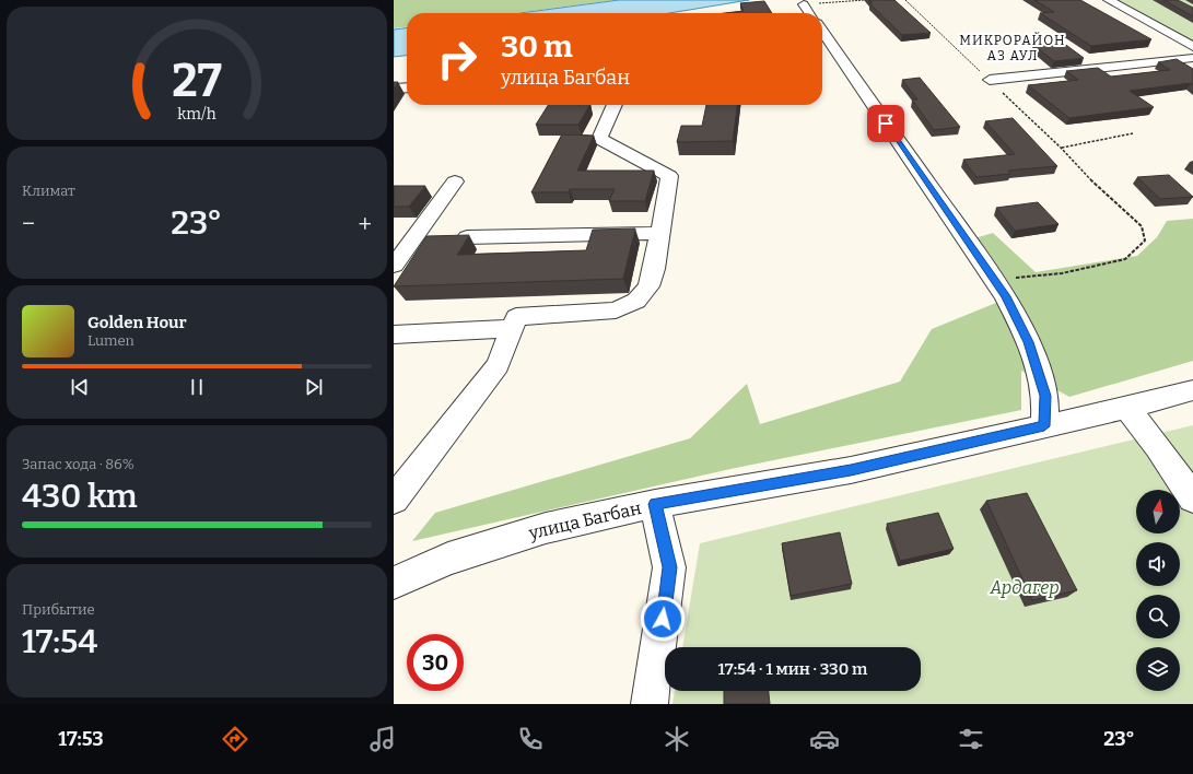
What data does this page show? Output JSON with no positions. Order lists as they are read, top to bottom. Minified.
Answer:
{"streets":{"street":["улица Багбан"]},"districts":["МИКРОРАЙОН АЗ АУЛ"],"parks":["Ардагер"],"north":"top","page":{"turn":["30 m","улица Багбан"],"tile":["Климат",["Запас хода · 86%","430 km"],["Прибытие","17:54"]],"heat":["−","23°","+"],"song":["Golden Hour","Lumen"],"limit":"30","trip":"17:54 · 1 мин · 330 m","tabs":["17:53","23°"],"gauge":["27","km/h"]}}
